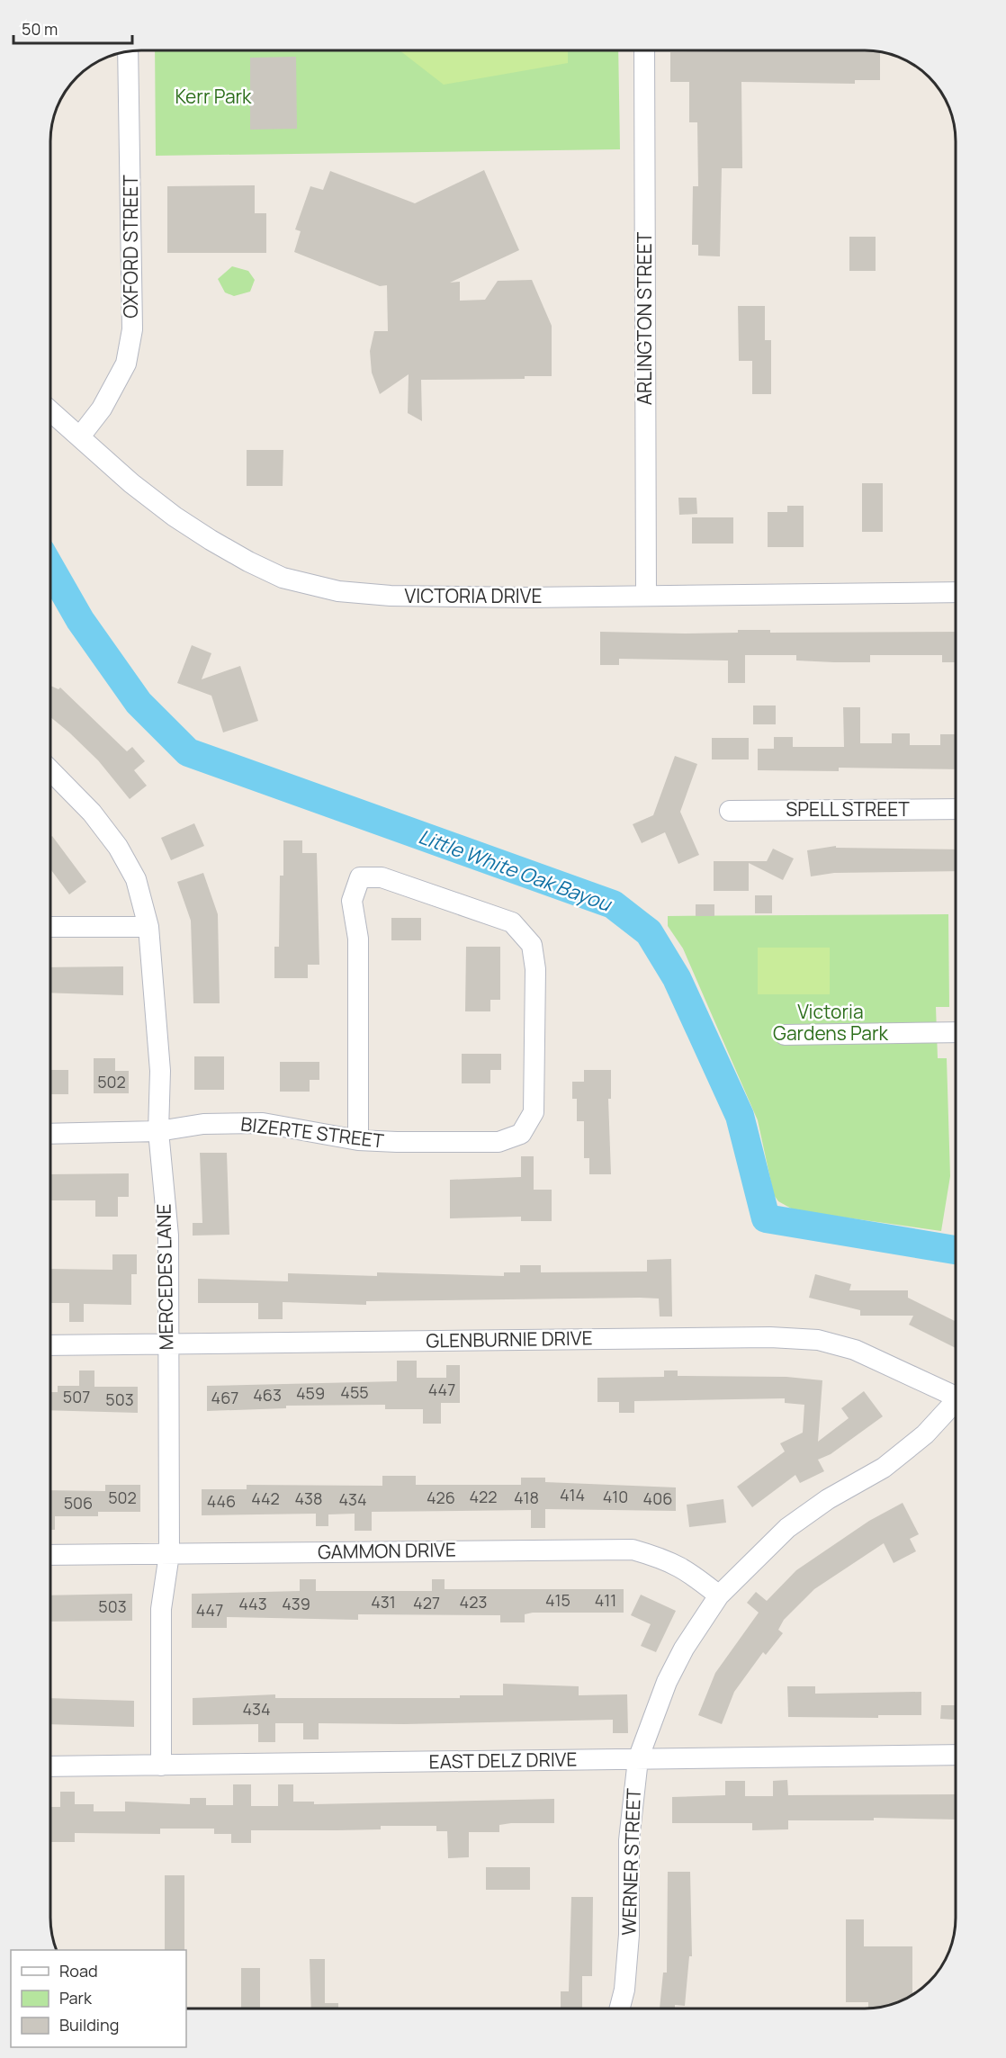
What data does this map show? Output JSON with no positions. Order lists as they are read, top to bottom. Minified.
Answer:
{"streets":{"street":["OXFORD STREET","ARLINGTON STREET","VICTORIA DRIVE","SPELL STREET","BIZERTE STREET","MERCEDES LANE","GLENBURNIE DRIVE","GAMMON DRIVE","EAST DELZ DRIVE","WERNER STREET"]},"crossings":[["OXFORD STREET","VICTORIA DRIVE"],["ARLINGTON STREET","VICTORIA DRIVE"],["BIZERTE STREET","MERCEDES LANE"],["MERCEDES LANE","GLENBURNIE DRIVE"],["MERCEDES LANE","GAMMON DRIVE"],["MERCEDES LANE","EAST DELZ DRIVE"],["GAMMON DRIVE","WERNER STREET"],["EAST DELZ DRIVE","WERNER STREET"]],"water":["Little White Oak Bayou"],"parks":["Kerr Park","Victoria Gardens Park"],"house_numbers":["502","447","455","459","463","507","467","503","414","422","410","502","426","418","442","438","406","434","446","506","415","411","431","423","427","443","439","503","447","434"],"legend":["Road","Park","Building"],"scale_bar":"50 m"}
